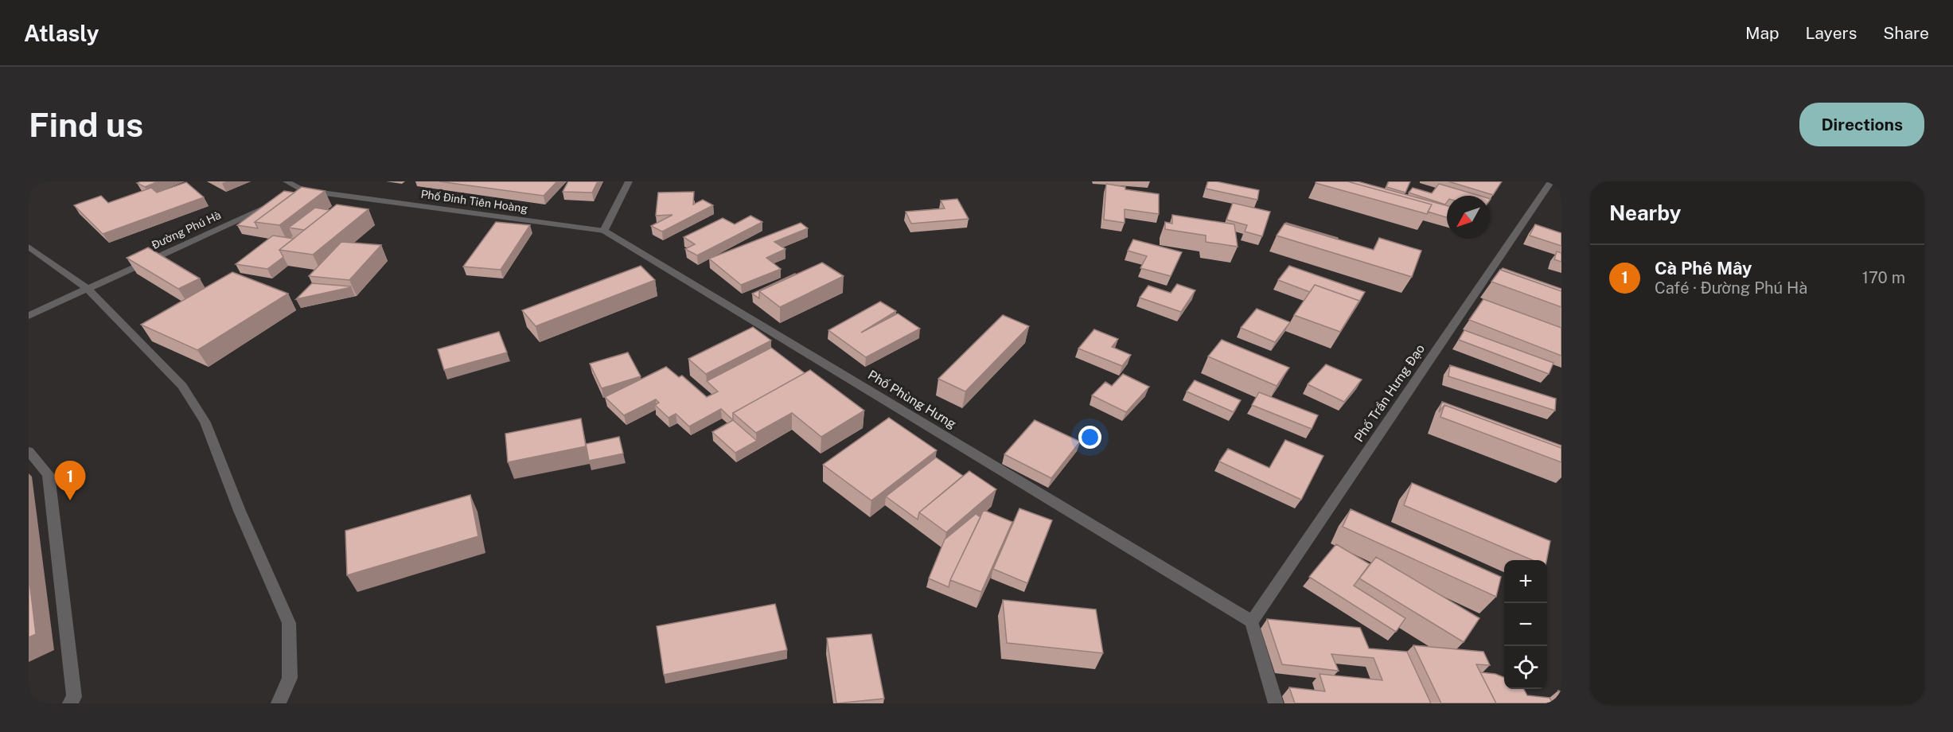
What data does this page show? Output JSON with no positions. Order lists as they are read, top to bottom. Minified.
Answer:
{"streets":{"street":["Phố Đinh Tiên Hoàng","Đường Phú Hà","Phố Trần Hưng Đạo","Phố Phùng Hưng"]},"crossings":[["Phố Đinh Tiên Hoàng","Phố Phùng Hưng"],["Phố Trần Hưng Đạo","Phố Phùng Hưng"]],"north":"bottom left","page":{"header":"Atlasly","nav":["Map","Layers","Share"],"buttons":"Directions","title":"Find us","heading":"Nearby","list":[{"mark":"1","name":"Cà Phê Mây","note":"Café · Đường Phú Hà","value":"170 m"}],"pins":"1","map_buttons":["+","−"]}}
